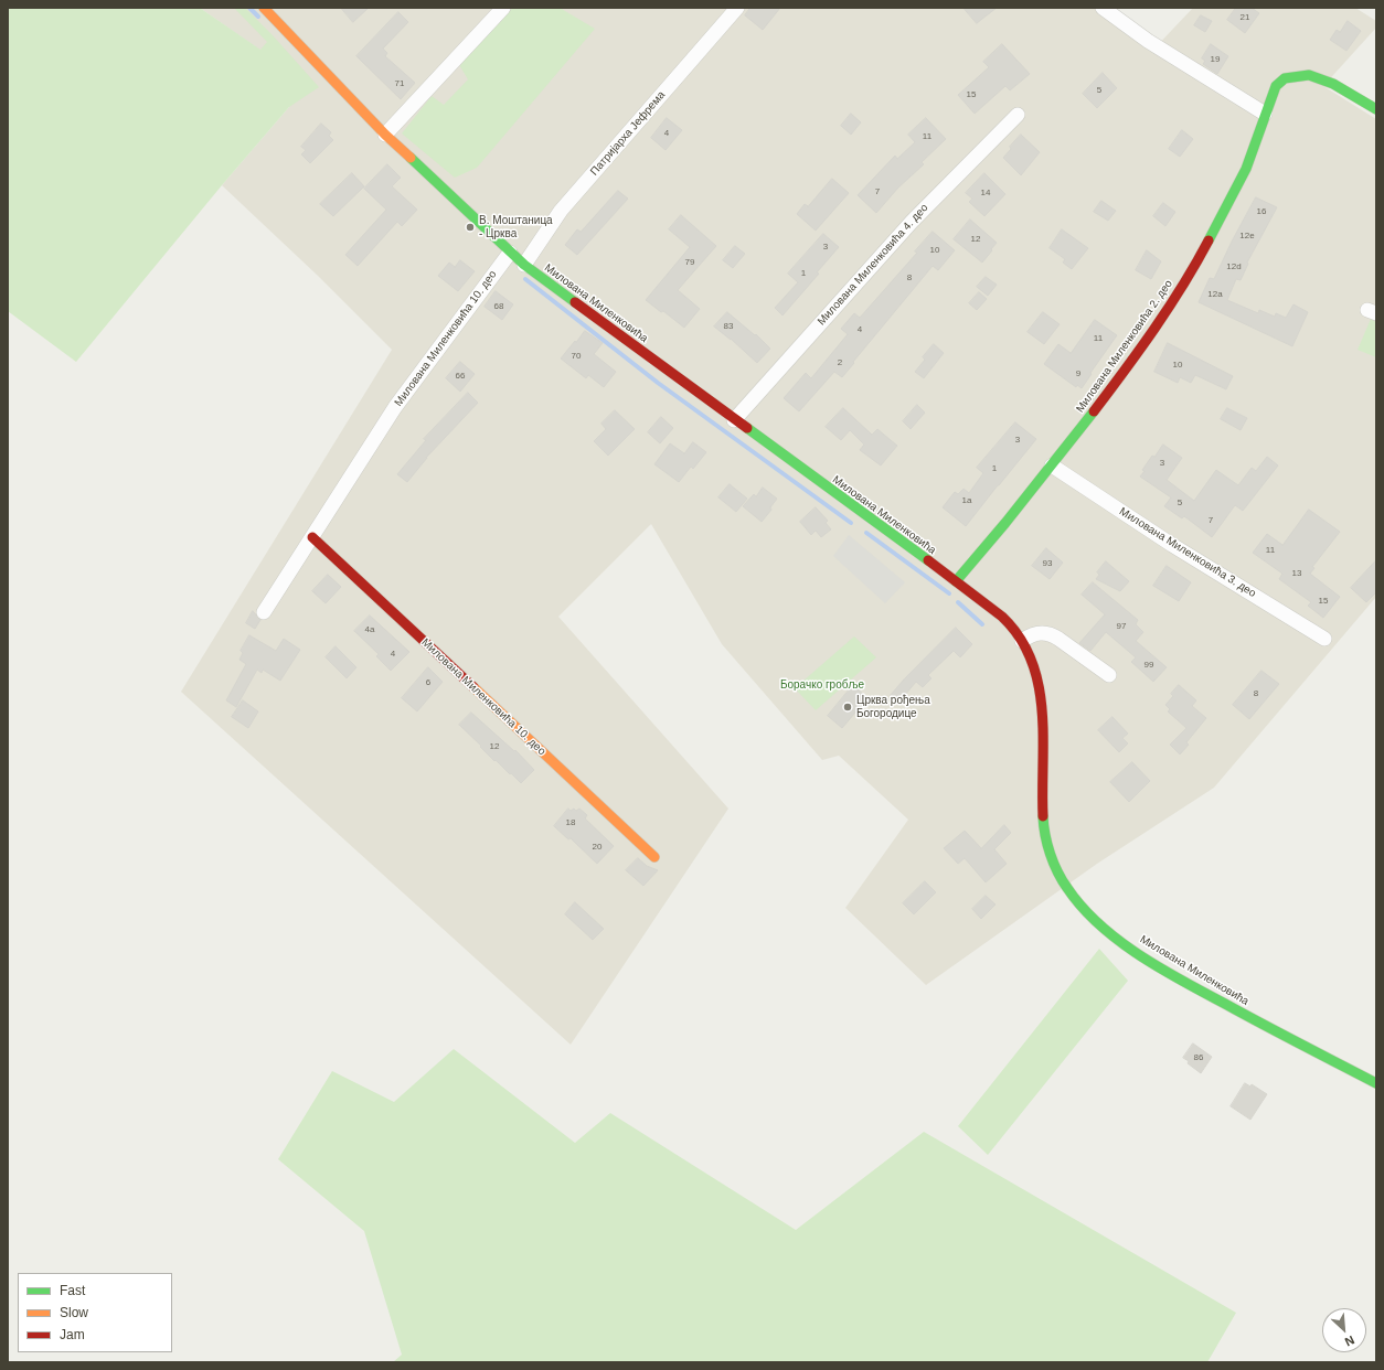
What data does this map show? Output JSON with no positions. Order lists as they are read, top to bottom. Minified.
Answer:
{"streets":{"street":["Патријарха Јефрема","Милована Миленковића 4. део","Милована Миленковића","Милована Миленковића 10. део","Милована Миленковића 2. део","Милована Миленковића 3. део"]},"crossings":[["Патријарха Јефрема","Милована Миленковића"],["Милована Миленковића 4. део","Милована Миленковића"],["Милована Миленковића","Милована Миленковића 10. део"],["Милована Миленковића","Милована Миленковића 2. део"],["Милована Миленковића 2. део","Милована Миленковића 3. део"]],"parks":["Борачко гробље"],"places":["В. Моштаница - Црква","Црква рођења Богородице"],"house_numbers":["21","19","71","5","15","4","11","7","14","16","12e","12","3","10","79","12d","1","8","12a","68","83","4","11","70","2","10","9","66","3","3","1","1a","5","7","11","93","13","15","97","4a","4","99","6","8","12","18","20","86"],"legend":["Fast","Slow","Jam"],"north":"bottom right"}
